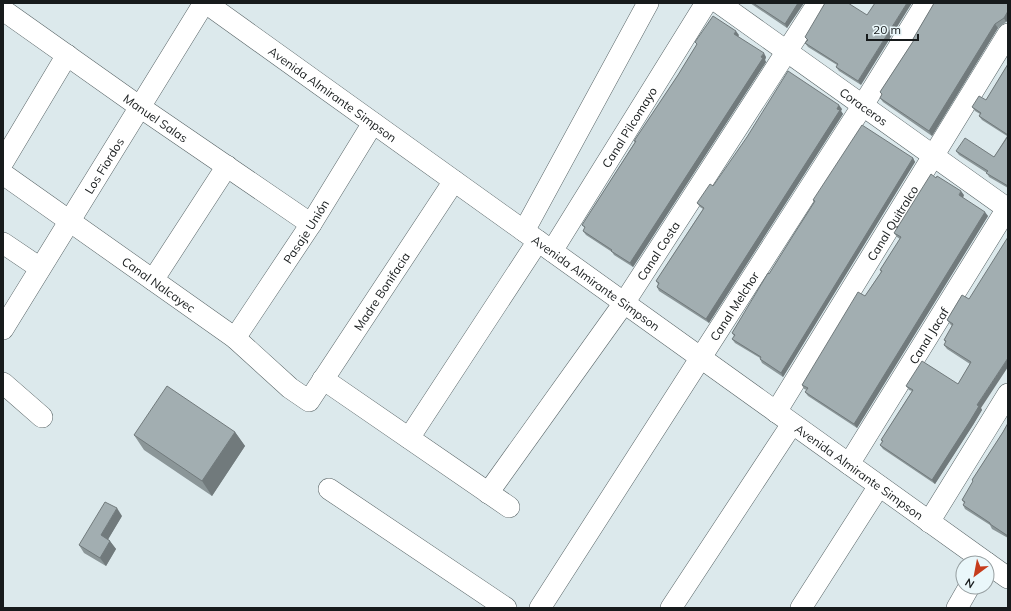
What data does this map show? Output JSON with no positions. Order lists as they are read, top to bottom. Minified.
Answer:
{"streets":{"street":["Avenida Almirante Simpson","Coraceros","Manuel Salas","Canal Pilcomayo","Los Fiordos","Canal Quitralco","Pasaje Unión","Canal Costa","Canal Nalcayec","Madre Bonifacia","Canal Melchor","Canal Jacaf"]},"crossings":[["Avenida Almirante Simpson","Canal Pilcomayo"],["Avenida Almirante Simpson","Los Fiordos"],["Avenida Almirante Simpson","Canal Quitralco"],["Avenida Almirante Simpson","Pasaje Unión"],["Avenida Almirante Simpson","Canal Costa"],["Avenida Almirante Simpson","Madre Bonifacia"],["Avenida Almirante Simpson","Canal Melchor"],["Avenida Almirante Simpson","Canal Jacaf"],["Coraceros","Canal Quitralco"],["Coraceros","Canal Costa"],["Coraceros","Canal Melchor"],["Coraceros","Canal Jacaf"],["Manuel Salas","Los Fiordos"],["Manuel Salas","Pasaje Unión"],["Los Fiordos","Canal Nalcayec"],["Pasaje Unión","Canal Nalcayec"],["Canal Nalcayec","Madre Bonifacia"]],"scale_bar":"20 m","north":"bottom left"}
